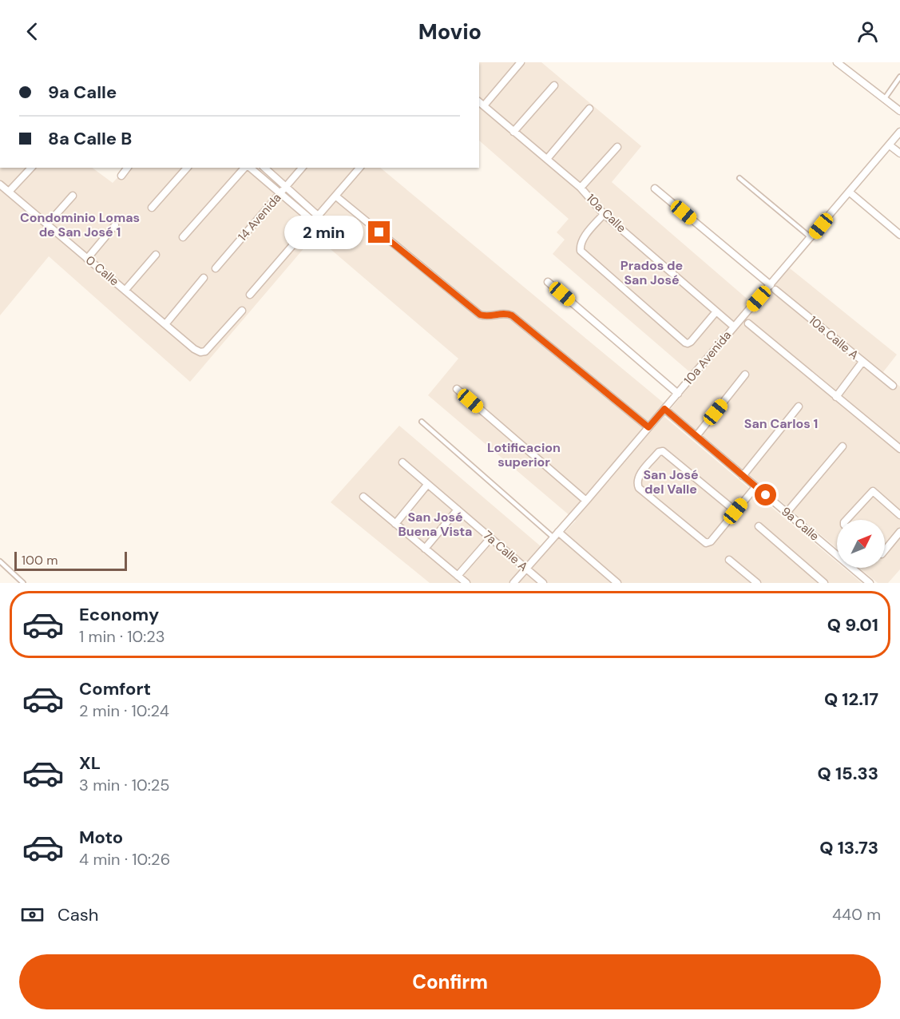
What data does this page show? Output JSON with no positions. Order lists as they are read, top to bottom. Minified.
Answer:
{"streets":{"street":["10a Calle","14 Avenida","0 Calle","10a Calle A","10a Avenida","9a Calle","7a Calle A"]},"crossings":[["10a Calle","10a Avenida"],["10a Calle A","10a Avenida"],["10a Avenida","9a Calle"],["10a Avenida","7a Calle A"]],"districts":["Condominio Lomas de San José 1","Prados de San José","San Carlos 1","Lotificacion superior","San José del Valle","San José Buena Vista"],"scale_bar":"100 m","north":"top right","page":{"header":"Movio","banner":["9a Calle","8a Calle B"],"bubble":"2 min","scale":"100 m","list":[{"name":"Economy","note":"1 min · 10:23","value":"Q 9.01"},{"name":"Comfort","note":"2 min · 10:24","value":"Q 12.17"},{"name":"XL","note":"3 min · 10:25","value":"Q 15.33"},{"name":"Moto","note":"4 min · 10:26","value":"Q 13.73"}],"pay":["Cash","440 m"],"buttons":"Confirm"}}
